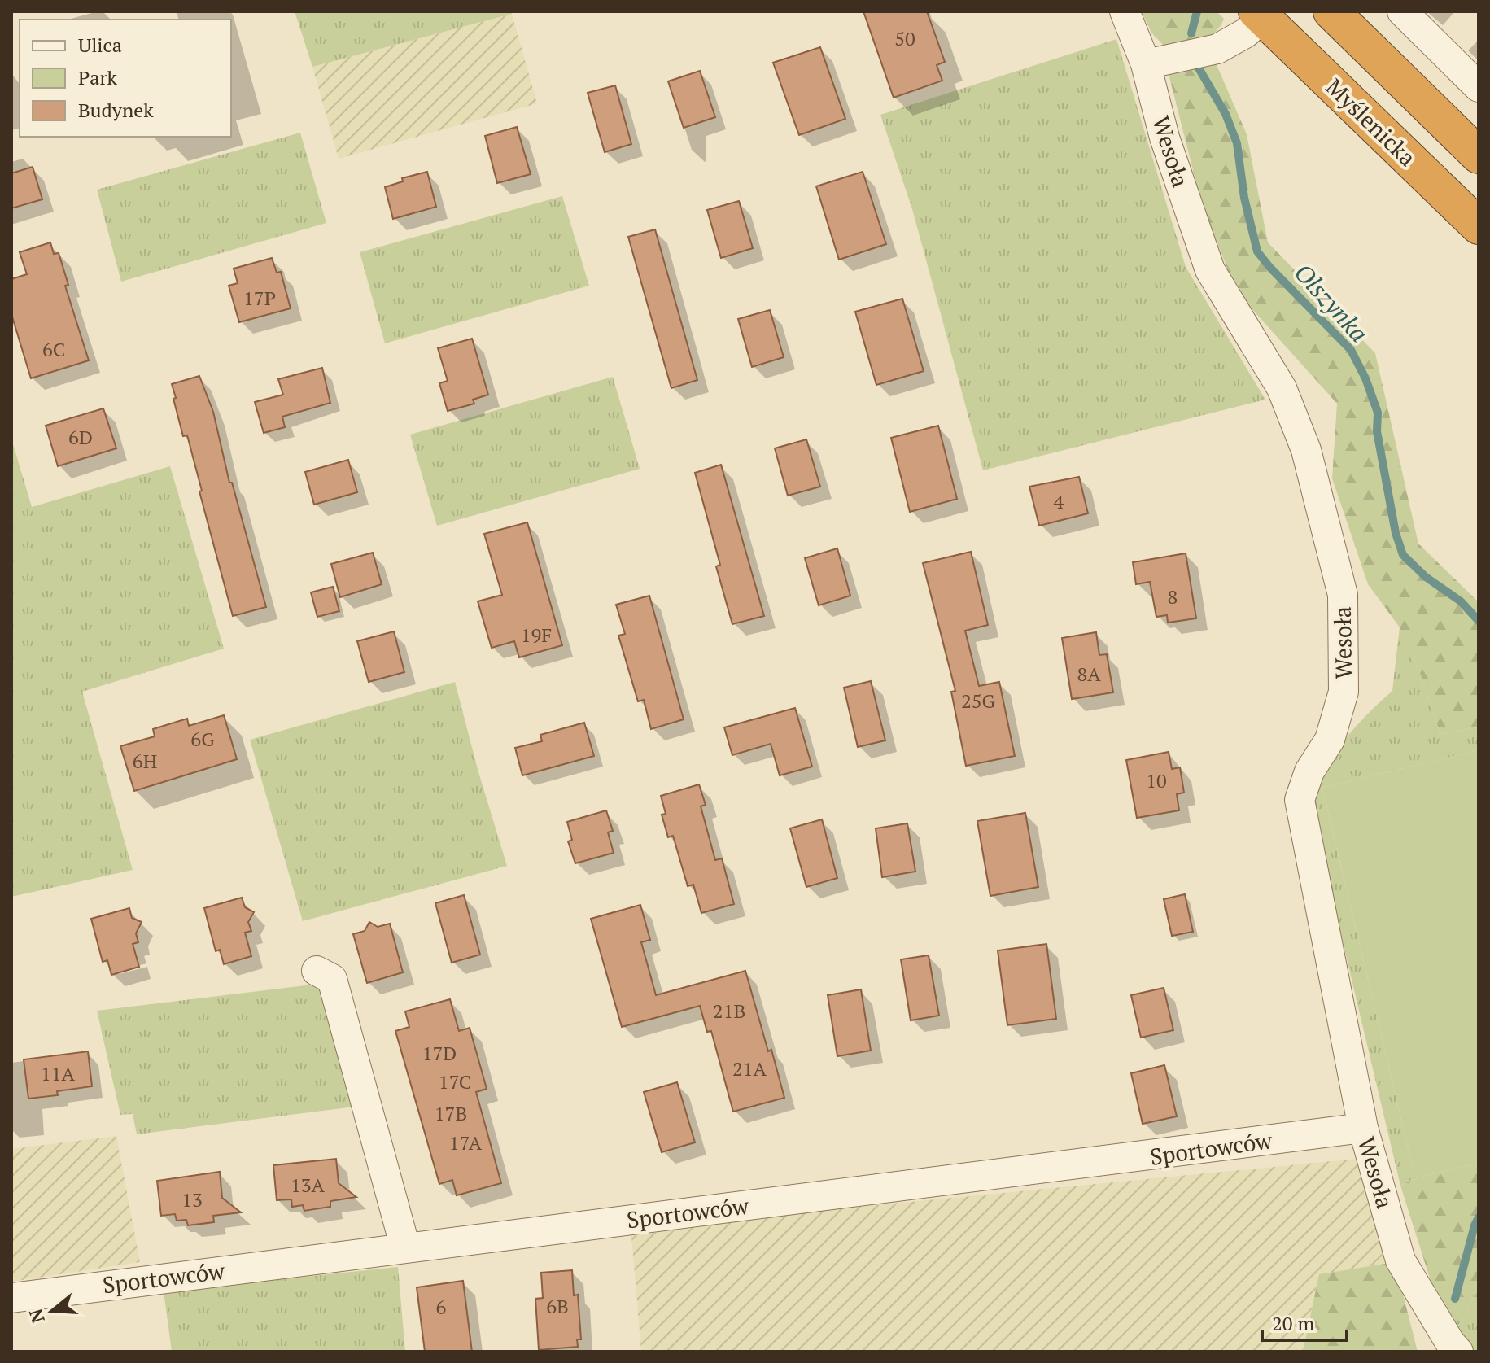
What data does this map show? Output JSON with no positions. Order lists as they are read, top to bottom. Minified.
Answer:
{"streets":{"highway":["Myślenicka"],"street":["Wesoła","Sportowców"]},"crossings":[["Wesoła","Sportowców"]],"water":["Olszynka"],"house_numbers":["50","17P","6C","6D","4","8","19F","8A","25G","6G","6H","10","21B","17D","21A","11A","17C","17B","17A","13A","13","6B","6"],"legend":["Ulica","Park","Budynek"],"scale_bar":"20 m","north":"left"}
